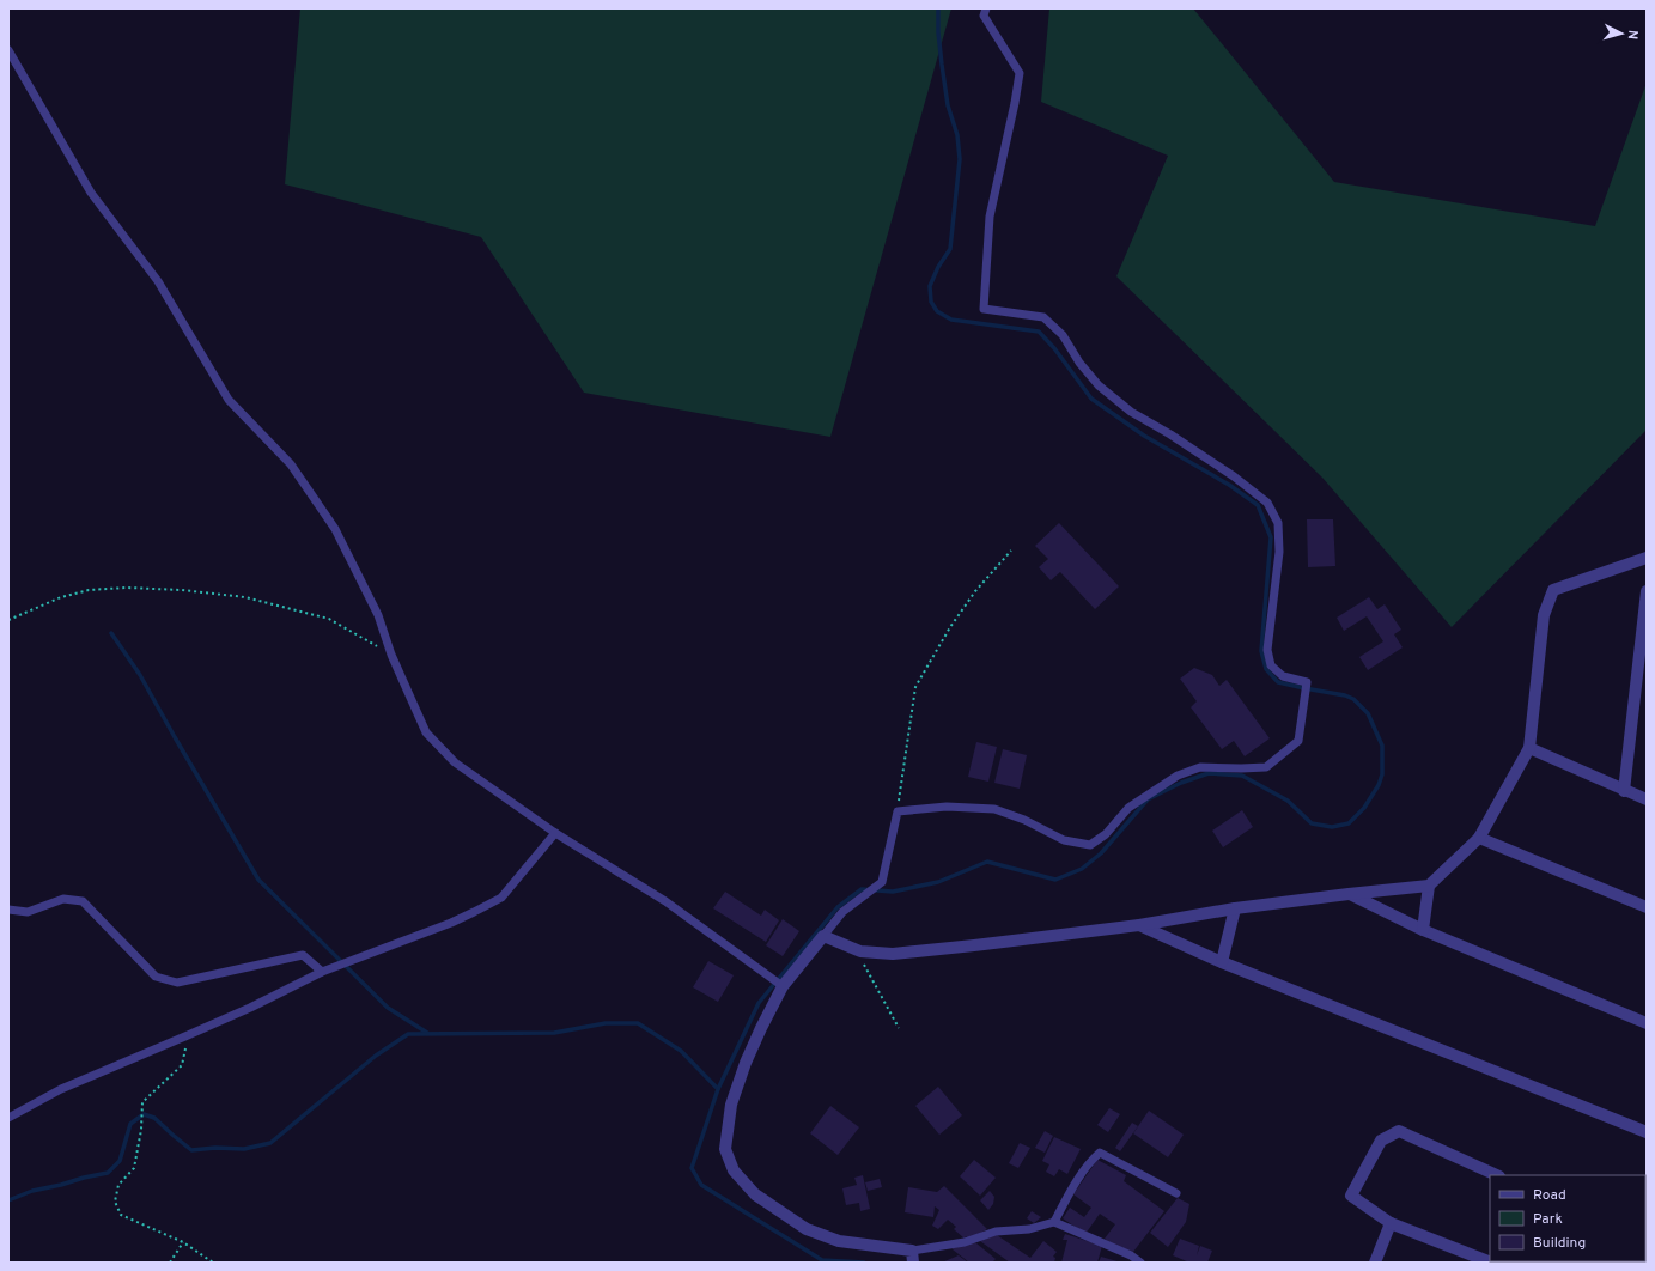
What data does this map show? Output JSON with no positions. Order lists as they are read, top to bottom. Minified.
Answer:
{"legend":["Road","Park","Building"],"north":"right"}
